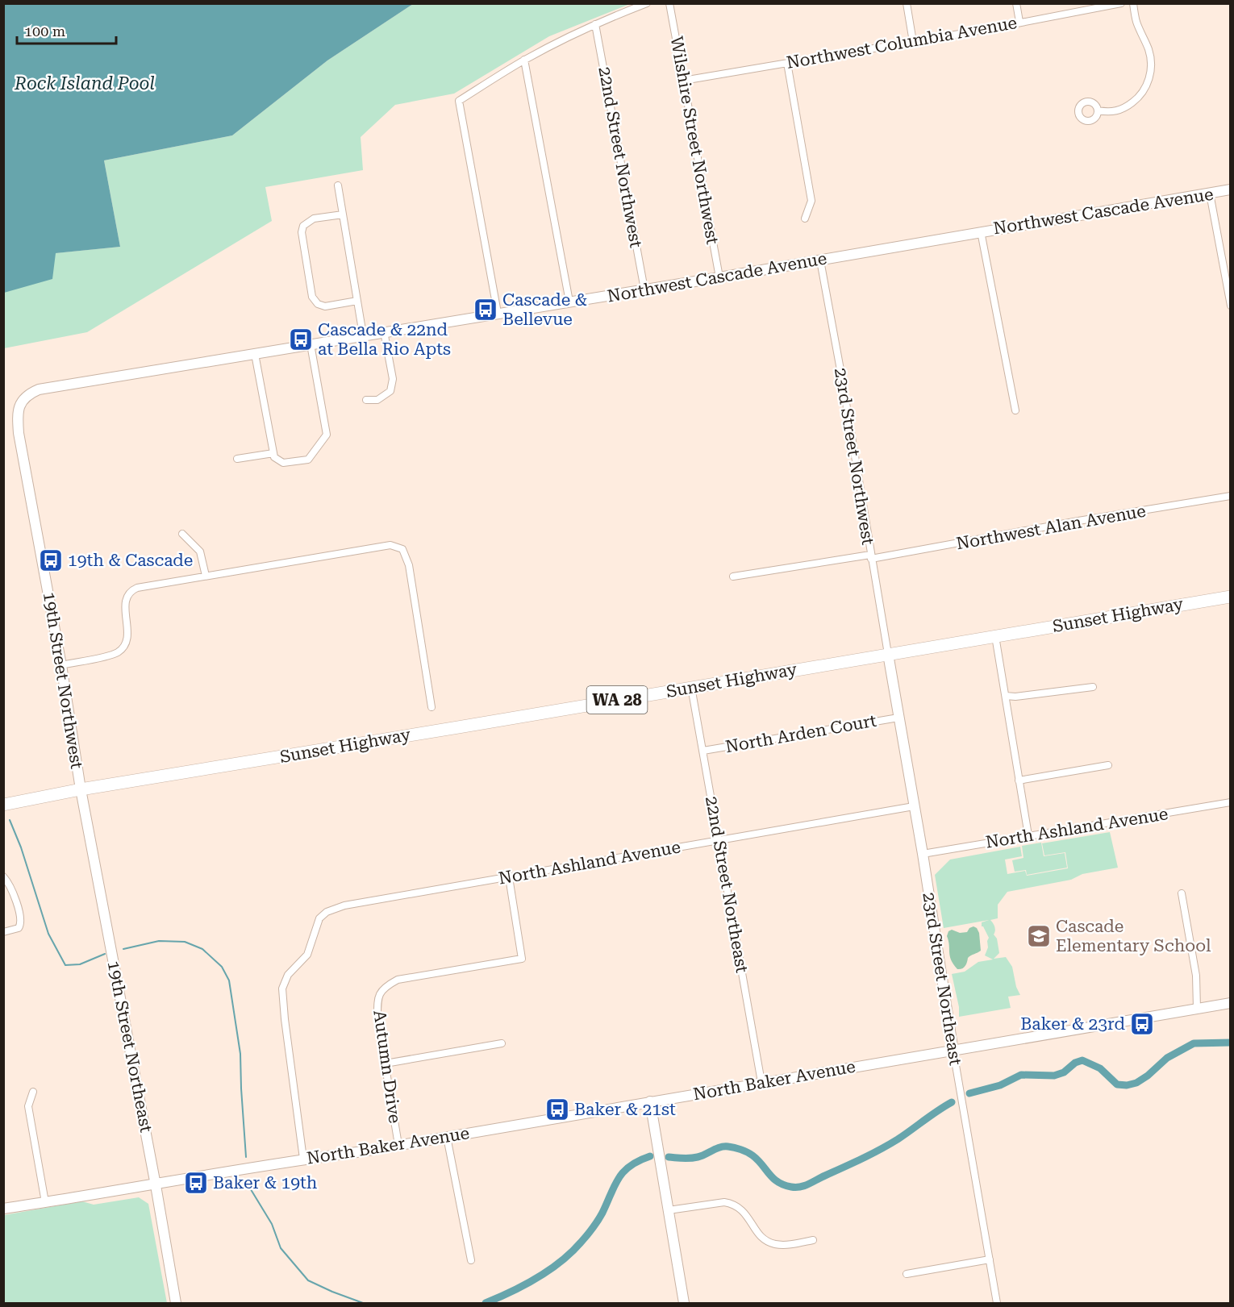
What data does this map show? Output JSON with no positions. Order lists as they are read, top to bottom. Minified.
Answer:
{"streets":{"highway":["Sunset Highway","WA 28"],"street":["Northwest Columbia Avenue","Wilshire Street Northwest","22nd Street Northwest","Northwest Cascade Avenue","23rd Street Northwest","Northwest Alan Avenue","19th Street Northwest","North Arden Court","North Ashland Avenue","22nd Street Northeast","23rd Street Northeast","19th Street Northeast","Autumn Drive","North Baker Avenue"]},"crossings":[["Northwest Columbia Avenue","Wilshire Street Northwest"],["Wilshire Street Northwest","Northwest Cascade Avenue"],["22nd Street Northwest","Northwest Cascade Avenue"],["Northwest Cascade Avenue","23rd Street Northwest"],["Northwest Cascade Avenue","19th Street Northwest"],["23rd Street Northwest","Northwest Alan Avenue"],["23rd Street Northwest","Sunset Highway"],["23rd Street Northwest","23rd Street Northeast"],["Sunset Highway","19th Street Northwest"],["Sunset Highway","22nd Street Northeast"],["Sunset Highway","23rd Street Northeast"],["Sunset Highway","19th Street Northeast"],["19th Street Northwest","19th Street Northeast"],["North Arden Court","22nd Street Northeast"],["North Arden Court","23rd Street Northeast"],["North Ashland Avenue","22nd Street Northeast"],["North Ashland Avenue","23rd Street Northeast"],["North Ashland Avenue","Autumn Drive"],["North Ashland Avenue","North Baker Avenue"],["22nd Street Northeast","North Baker Avenue"],["23rd Street Northeast","North Baker Avenue"],["19th Street Northeast","North Baker Avenue"],["Autumn Drive","North Baker Avenue"]],"water":["Rock Island Pool"],"places":{"bus stop":["Cascade & Bellevue","Cascade & 22nd at Bella Rio Apts","19th & Cascade","Baker & 23rd","Baker & 21st","Baker & 19th"],"school or university":["Cascade Elementary School"]},"scale_bar":"100 m"}
